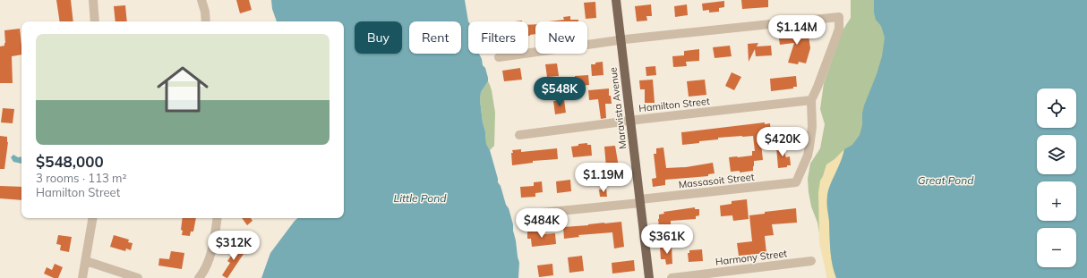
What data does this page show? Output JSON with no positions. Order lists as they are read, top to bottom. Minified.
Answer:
{"streets":{"main road":["Maravista Avenue"],"street":["Hamilton Street","Massasoit Street","Harmony Street"]},"crossings":[["Hamilton Street","Maravista Avenue"],["Hamilton Street","Massasoit Street"],["Maravista Avenue","Massasoit Street"]],"water":["Great Pond","Little Pond"],"page":{"price":["$1.14M","$548K","$420K","$1.19M","$484K","$361K","$312K"],"chip":["Buy","Rent","Filters","New"],"list":[{"name":"$548,000","note":"3 rooms · 113 m² · Hamilton Street"}],"map_buttons":["+","−"]}}
